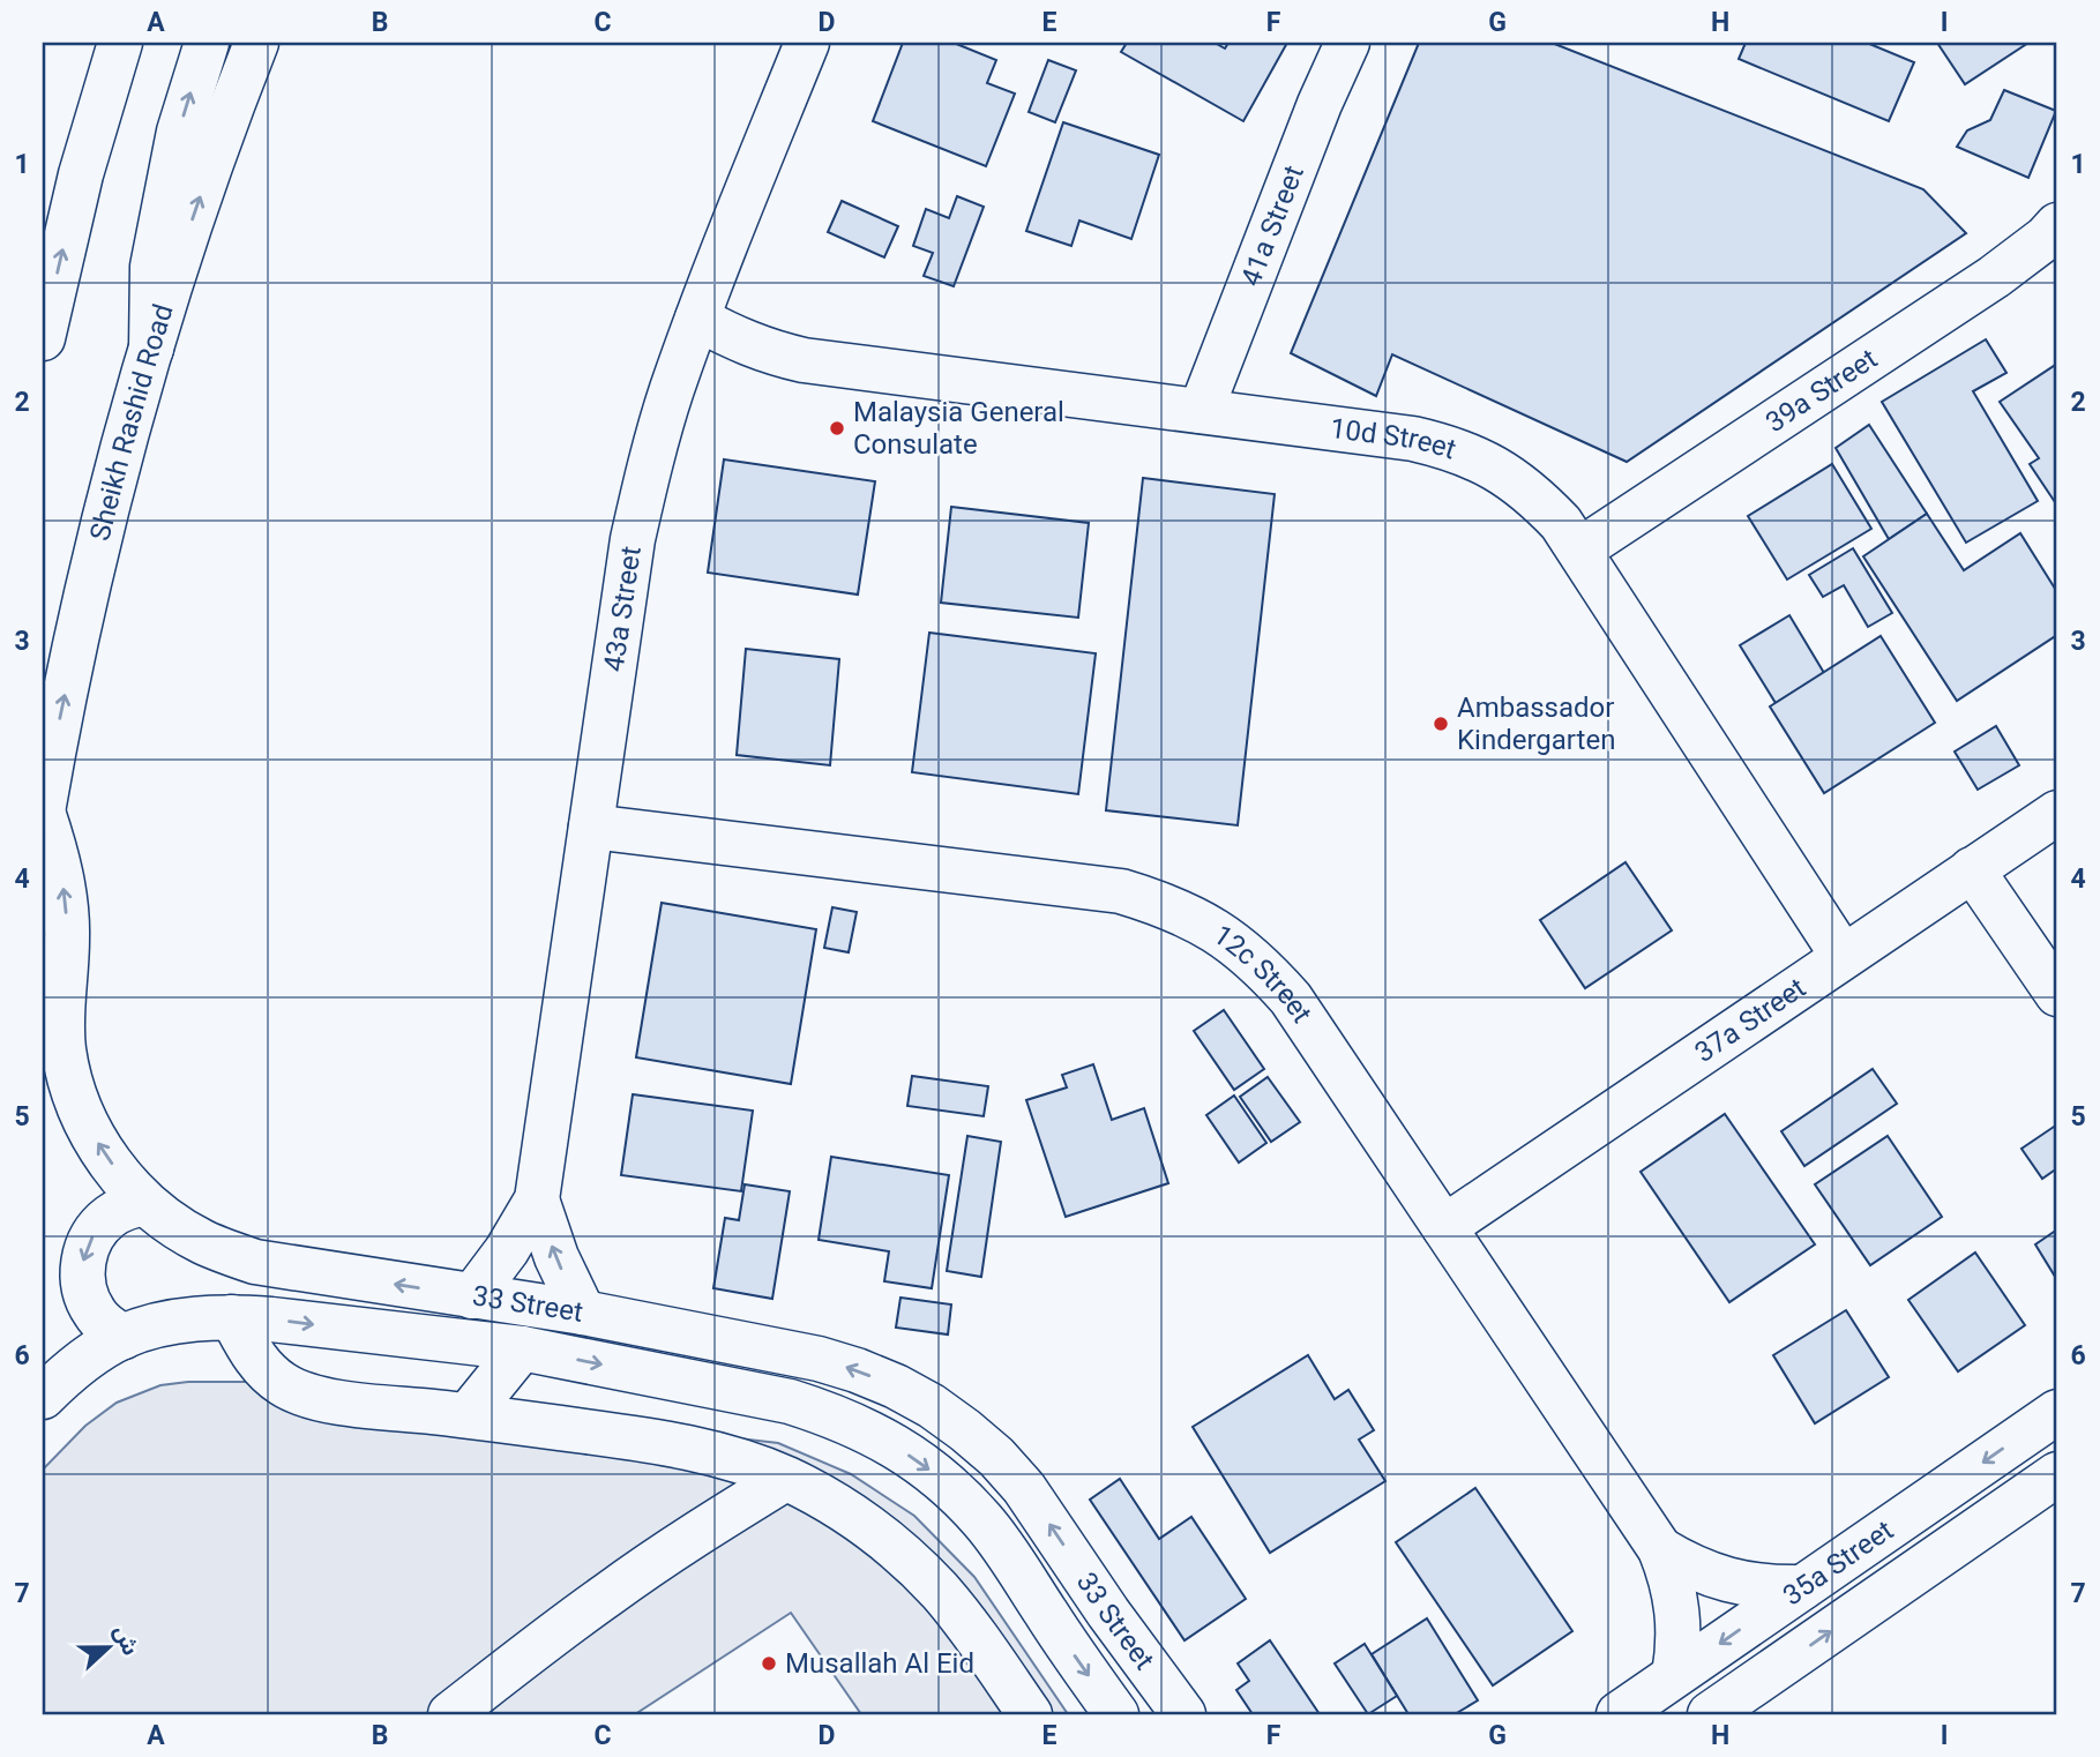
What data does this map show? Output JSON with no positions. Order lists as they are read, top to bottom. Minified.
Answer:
{"streets":{"main road":["41a Street","39a Street","Sheikh Rashid Road","10d Street","43a Street","12c Street","37a Street","33 Street","35a Street"]},"crossings":[["41a Street","10d Street"],["39a Street","10d Street"],["Sheikh Rashid Road","33 Street"],["10d Street","43a Street"],["10d Street","37a Street"],["43a Street","12c Street"],["43a Street","33 Street"],["12c Street","37a Street"],["12c Street","35a Street"]],"places":["Malaysia General Consulate","Ambassador Kindergarten","Musallah Al Eid"],"north":"right","grid":{"columns":["A","B","C","D","E","F","G","H","I"],"rows":["1","2","3","4","5","6","7"]}}
